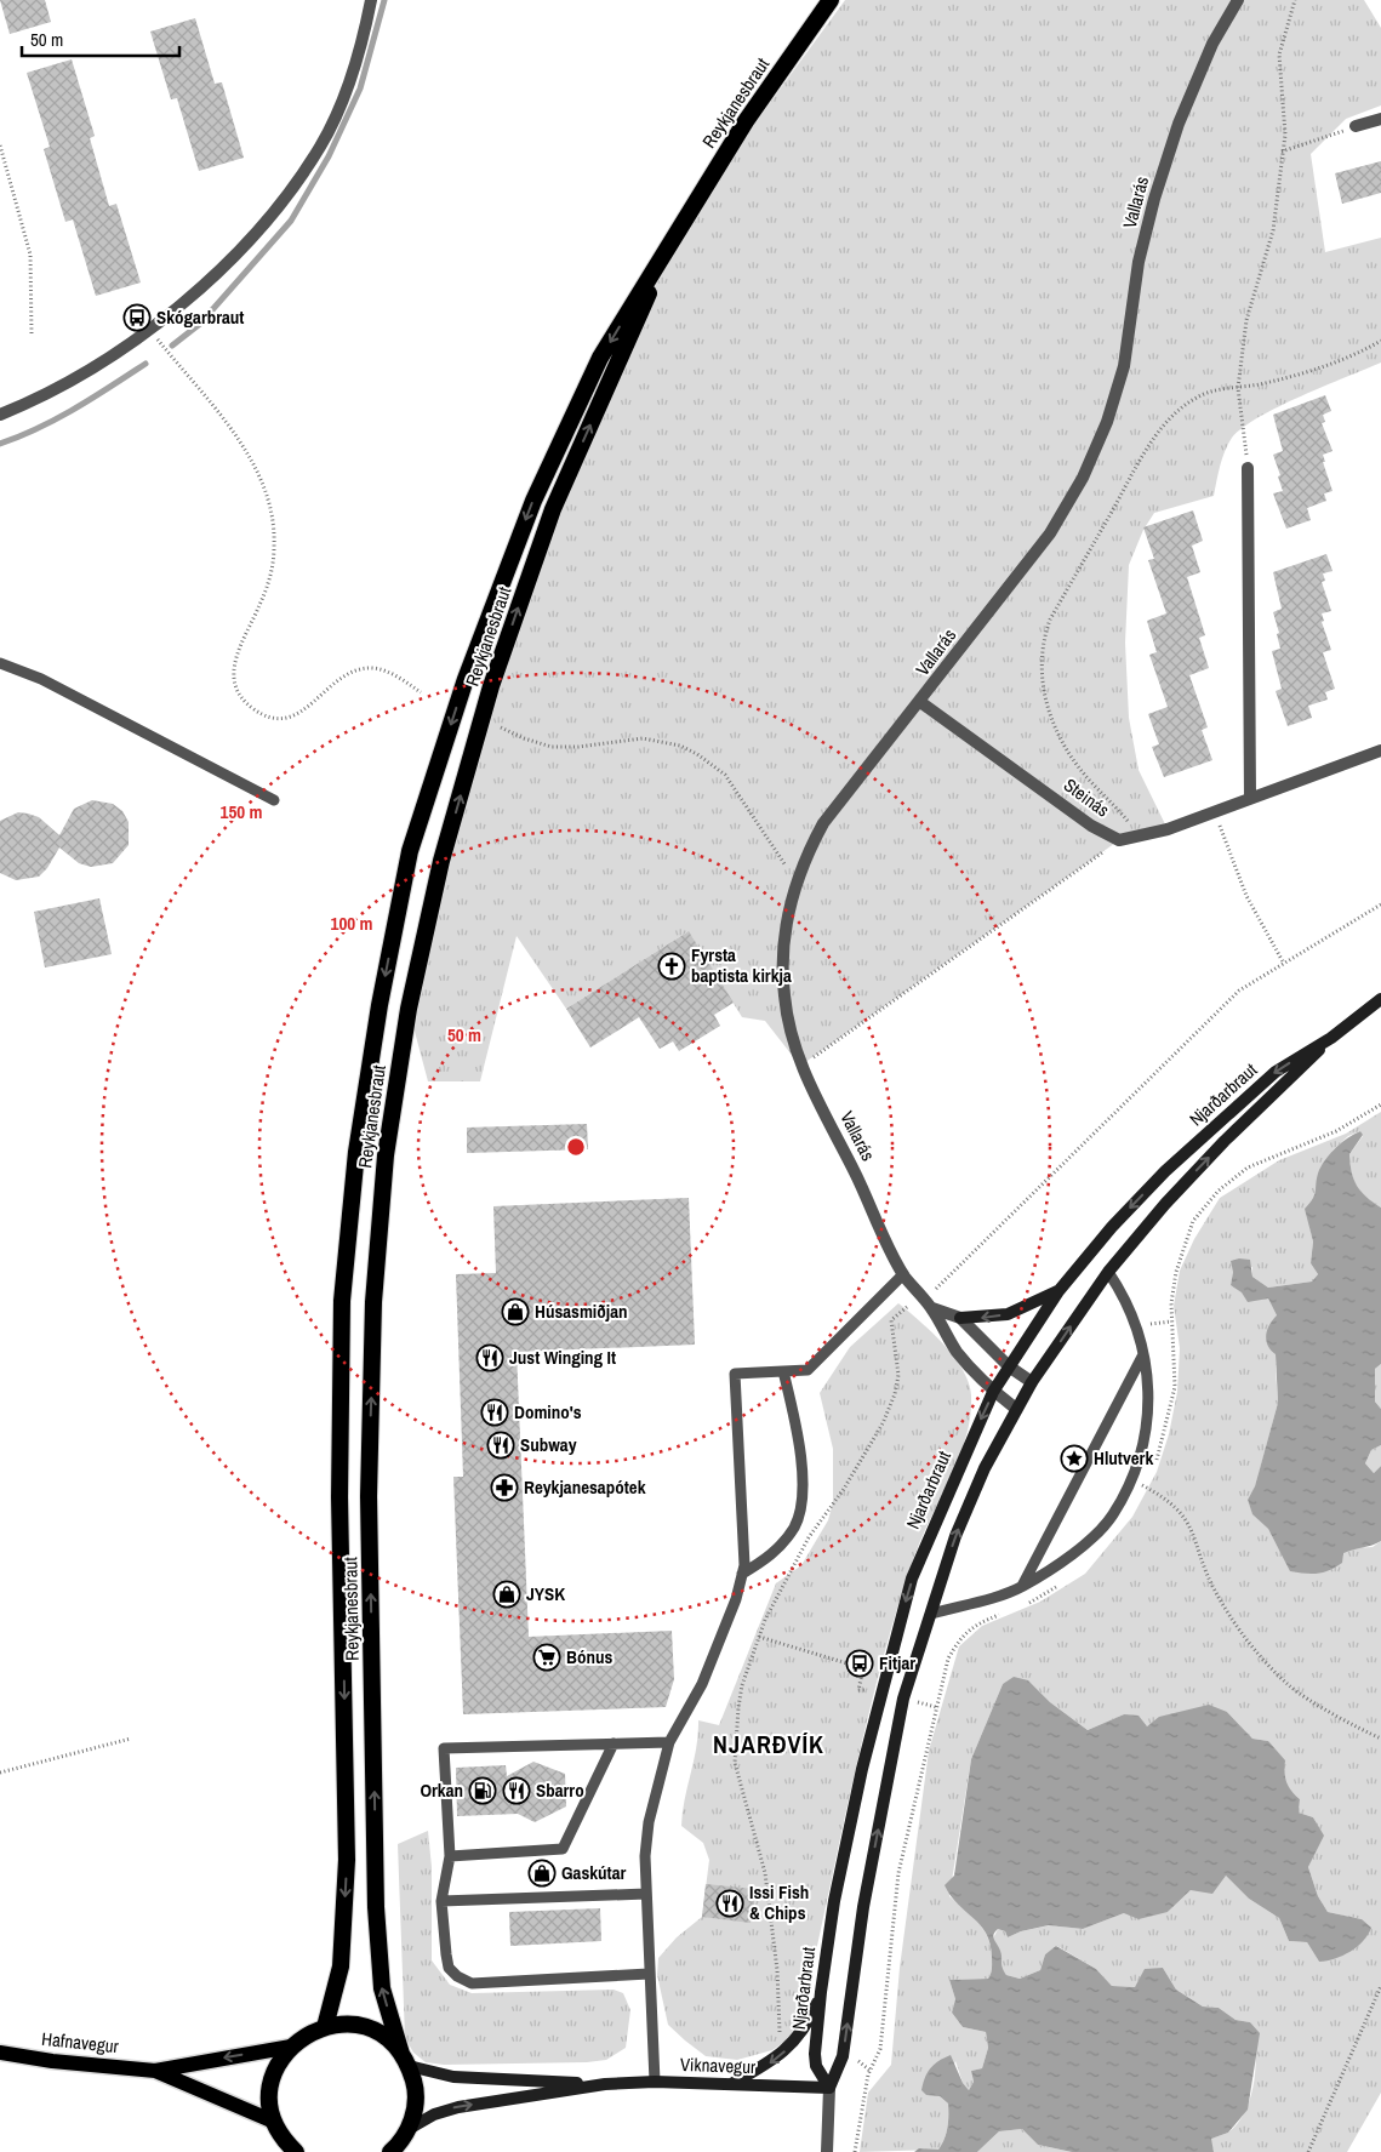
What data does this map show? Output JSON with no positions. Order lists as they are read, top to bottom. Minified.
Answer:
{"streets":{"highway":["Reykjanesbraut"],"main road":["Njarðarbraut","Hafnavegur","Viknavegur"],"street":["Vallarás","Steinás"]},"crossings":[["Reykjanesbraut","Viknavegur"],["Vallarás","Steinás"],["Vallarás","Njarðarbraut"],["Njarðarbraut","Viknavegur"]],"districts":["NJARÐVÍK"],"places":{"bus stop":["Skógarbraut","Fitjar"],"church":["Fyrsta baptista kirkja"],"shop":["Húsasmiðjan","JYSK","Gaskútar"],"restaurant":["Just Winging It","Domino's","Subway","Sbarro","Issi Fish & Chips"],"place":["Hlutverk"],"pharmacy":["Reykjanesapótek"],"supermarket":["Bónus"],"fuel station":["Orkan"]},"scale_bar":"50 m","rings":["150 m","100 m","50 m"]}
